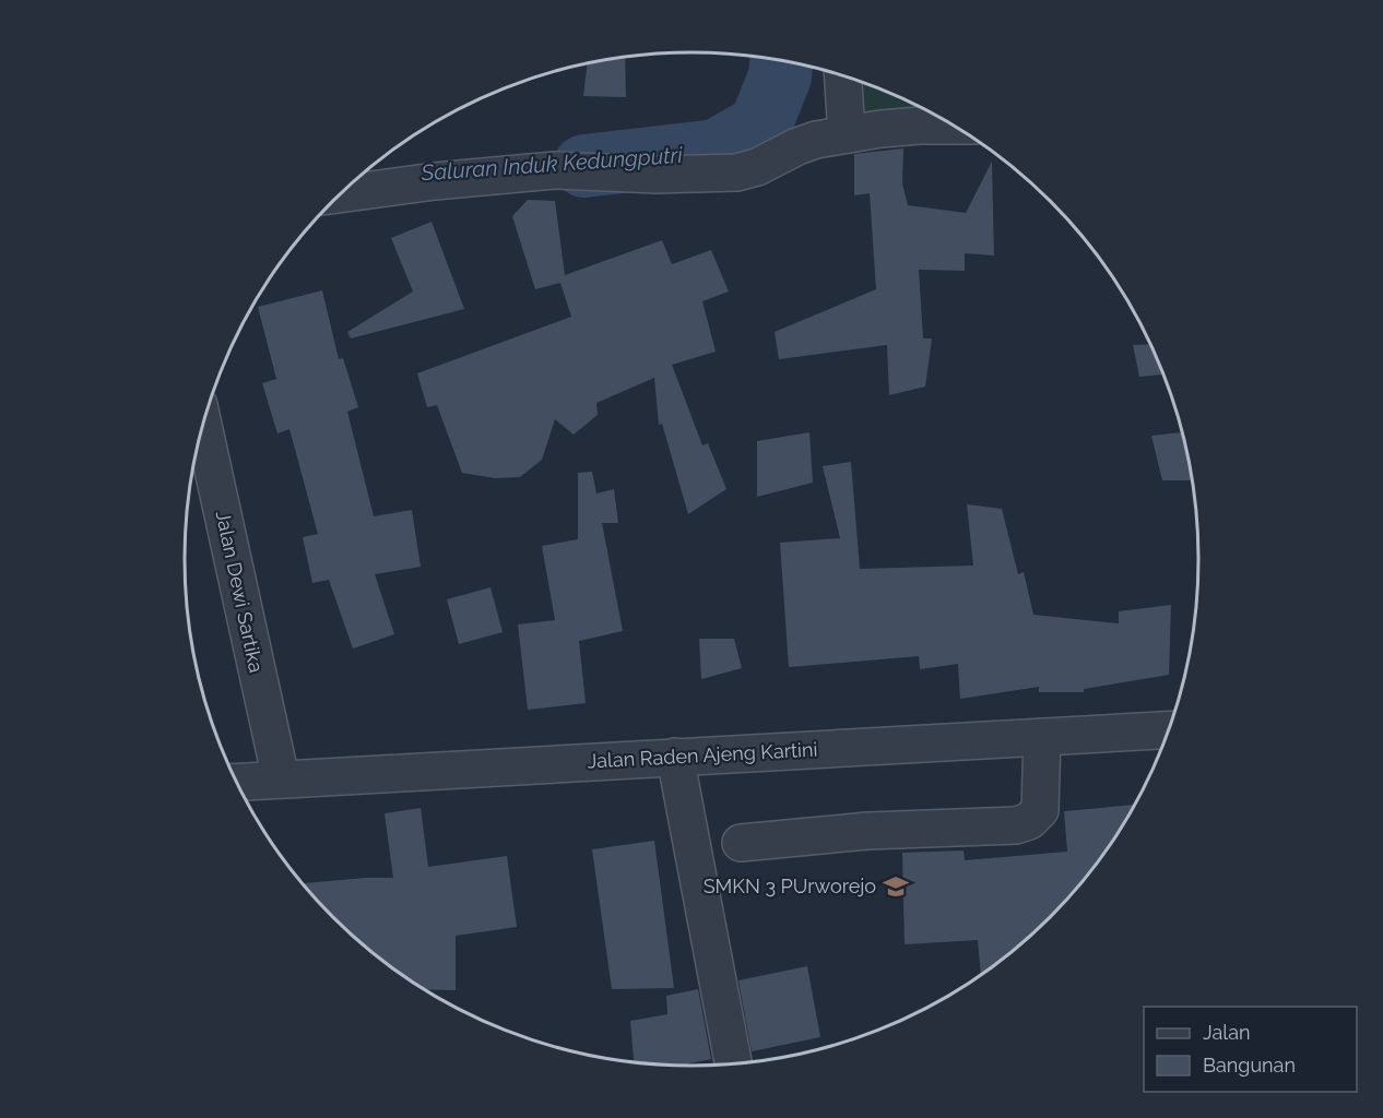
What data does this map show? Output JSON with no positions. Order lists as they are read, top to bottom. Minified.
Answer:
{"streets":{"street":["Jalan Dewi Sartika","Jalan Raden Ajeng Kartini"]},"crossings":[["Jalan Dewi Sartika","Jalan Raden Ajeng Kartini"]],"water":["Saluran Induk Kedungputri"],"places":{"school or university":["SMKN 3 PUrworejo"]},"legend":["Jalan","Bangunan"]}
